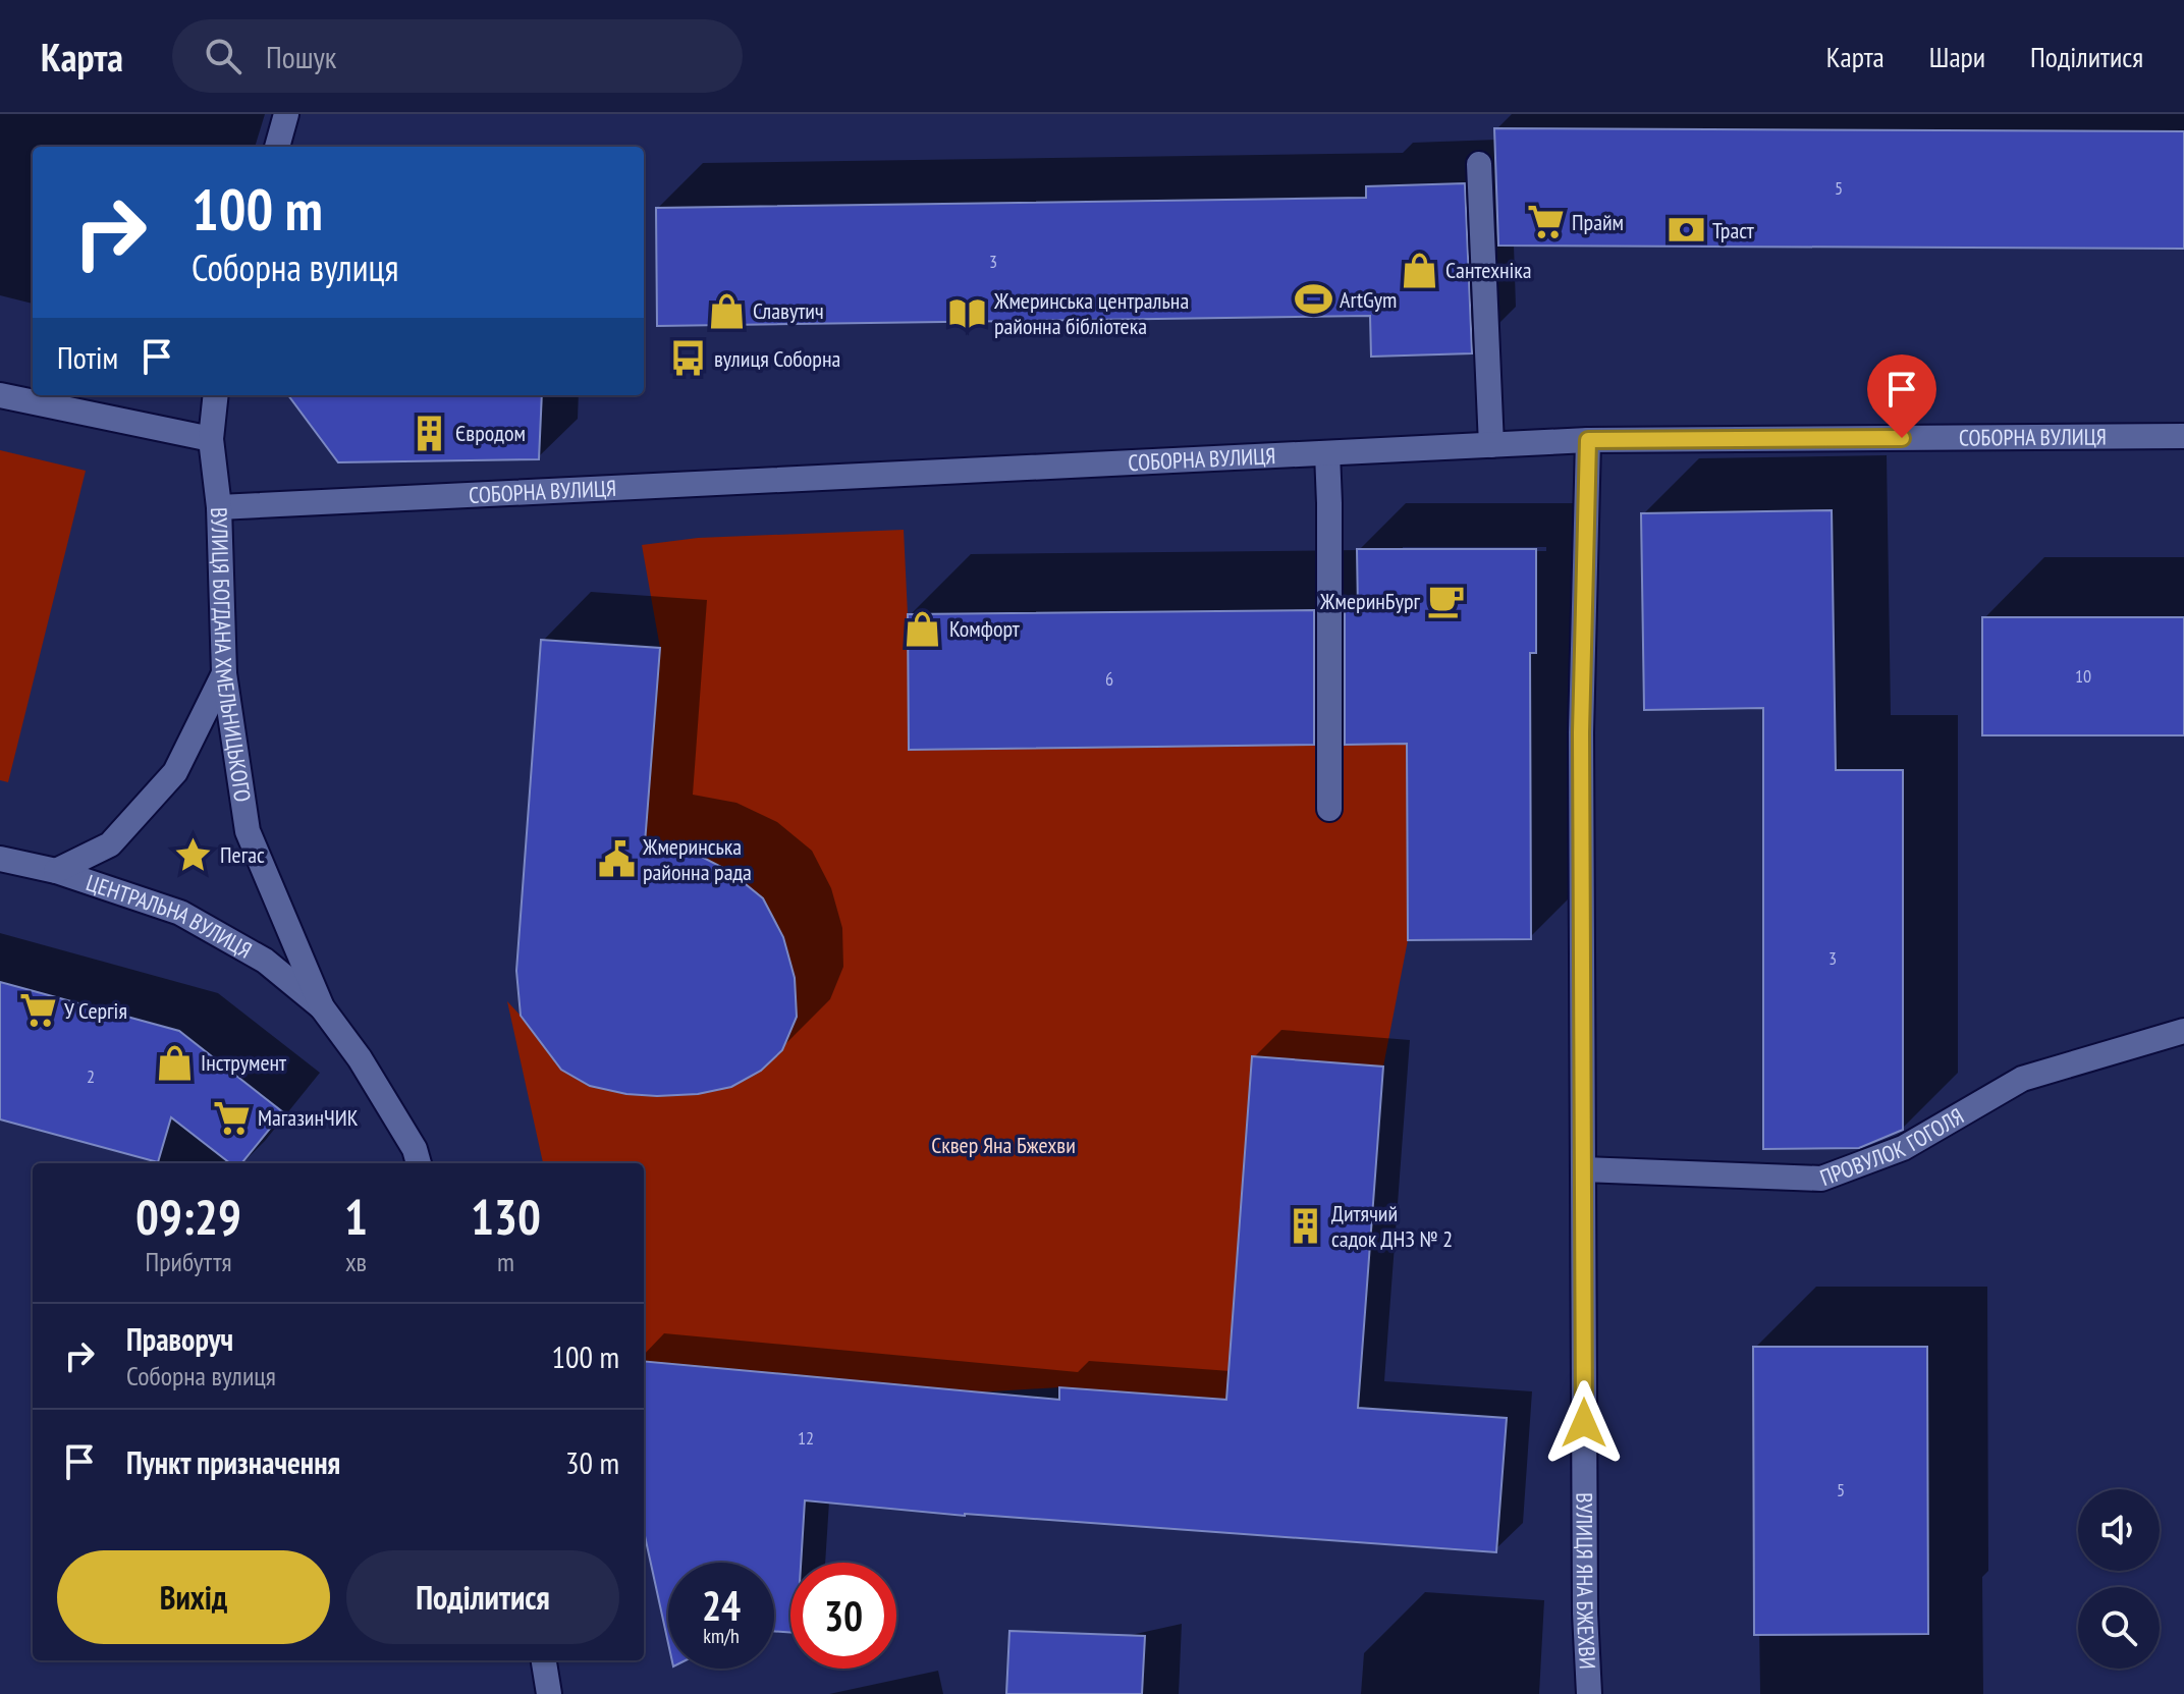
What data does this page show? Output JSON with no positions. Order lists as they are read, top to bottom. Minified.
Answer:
{"streets":{"street":["СОБОРНА ВУЛИЦЯ","ВУЛИЦЯ БОГДАНА ХМЕЛЬНИЦЬКОГО","ЦЕНТРАЛЬНА ВУЛИЦЯ","ПРОВУЛОК ГОГОЛЯ","ВУЛИЦЯ ЯНА БЖЕХВИ"]},"crossings":[["СОБОРНА ВУЛИЦЯ","ВУЛИЦЯ БОГДАНА ХМЕЛЬНИЦЬКОГО"],["СОБОРНА ВУЛИЦЯ","ВУЛИЦЯ ЯНА БЖЕХВИ"],["ВУЛИЦЯ БОГДАНА ХМЕЛЬНИЦЬКОГО","ЦЕНТРАЛЬНА ВУЛИЦЯ"],["ПРОВУЛОК ГОГОЛЯ","ВУЛИЦЯ ЯНА БЖЕХВИ"]],"parks":["Сквер Яна Бжехви"],"places":{"supermarket":["Прайм","У Сергія","МагазинЧИК"],"bank":["Траст"],"shop":["Сантехніка","Славутич","Комфорт","Інструмент"],"sports":["ArtGym"],"library":["Жмеринська центральна районна бібліотека"],"bus stop":["вулиця Соборна"],"building":["Євродом","Дитячий садок ДНЗ № 2"],"cafe":["ЖмеринБург"],"place":["Пегас"],"public building":["Жмеринська районна рада"]},"house_numbers":["5","3","10","6","3","2","12","5"],"page":{"header":"Карта","search":"Пошук","nav":["Карта","Шари","Поділитися"],"turn":["100 m","Соборна вулиця"],"then":"Потім","eta":["09:29","Прибуття","1","хв","130","m"],"list":[{"name":"Праворуч","note":"Соборна вулиця","value":"100 m"},{"name":"Пункт призначення","value":"30 m"}],"buttons":["Вихід","Поділитися"],"speed":"24 km/h","limit":"30"}}
